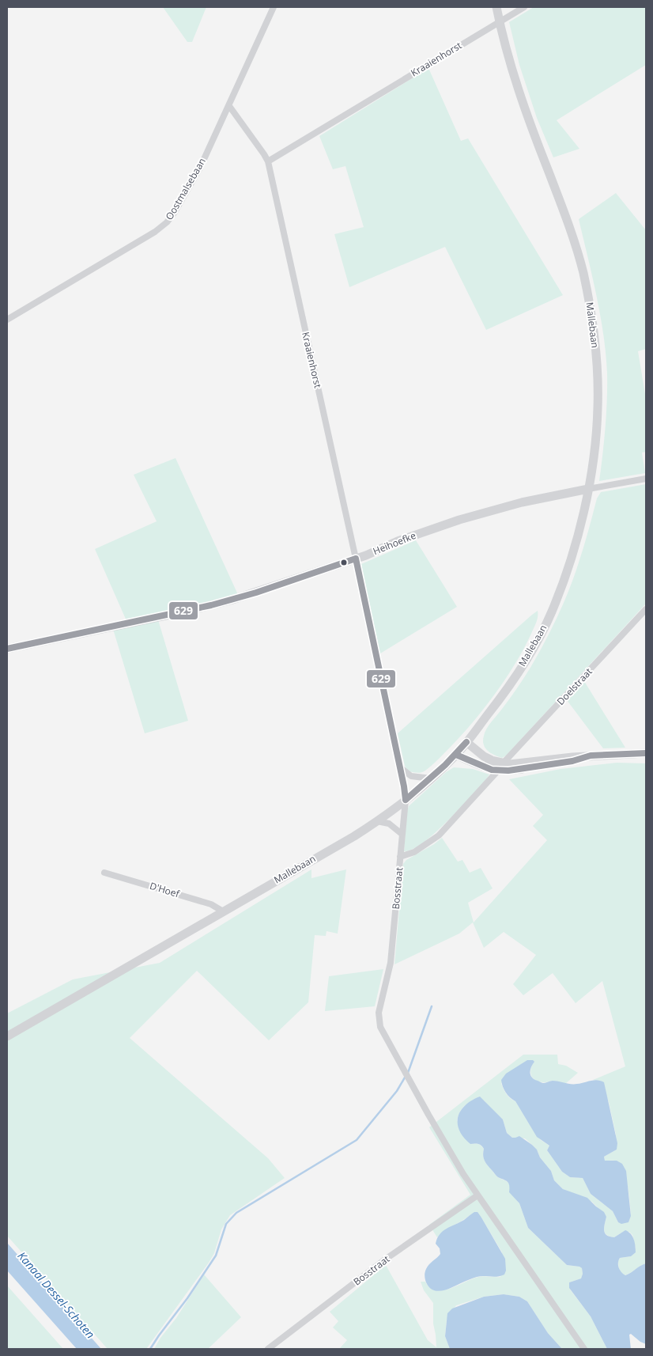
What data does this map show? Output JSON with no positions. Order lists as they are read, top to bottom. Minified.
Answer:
{"streets":{"main road":["Mallebaan","Heihoefke"],"street":["Kraaienhorst","Oostmalsebaan","Doelstraat","Bosstraat","D'Hoef"]},"crossings":[["Kraaienhorst","Oostmalsebaan"],["Kraaienhorst","Mallebaan"],["Kraaienhorst","Heihoefke"],["Kraaienhorst","Bosstraat"],["Mallebaan","Heihoefke"],["Mallebaan","Bosstraat"],["Mallebaan","D'Hoef"],["Heihoefke","Bosstraat"],["Doelstraat","Bosstraat"]],"water":["Kanaal Dessel-Schoten"],"lines":["transit line 629"]}
